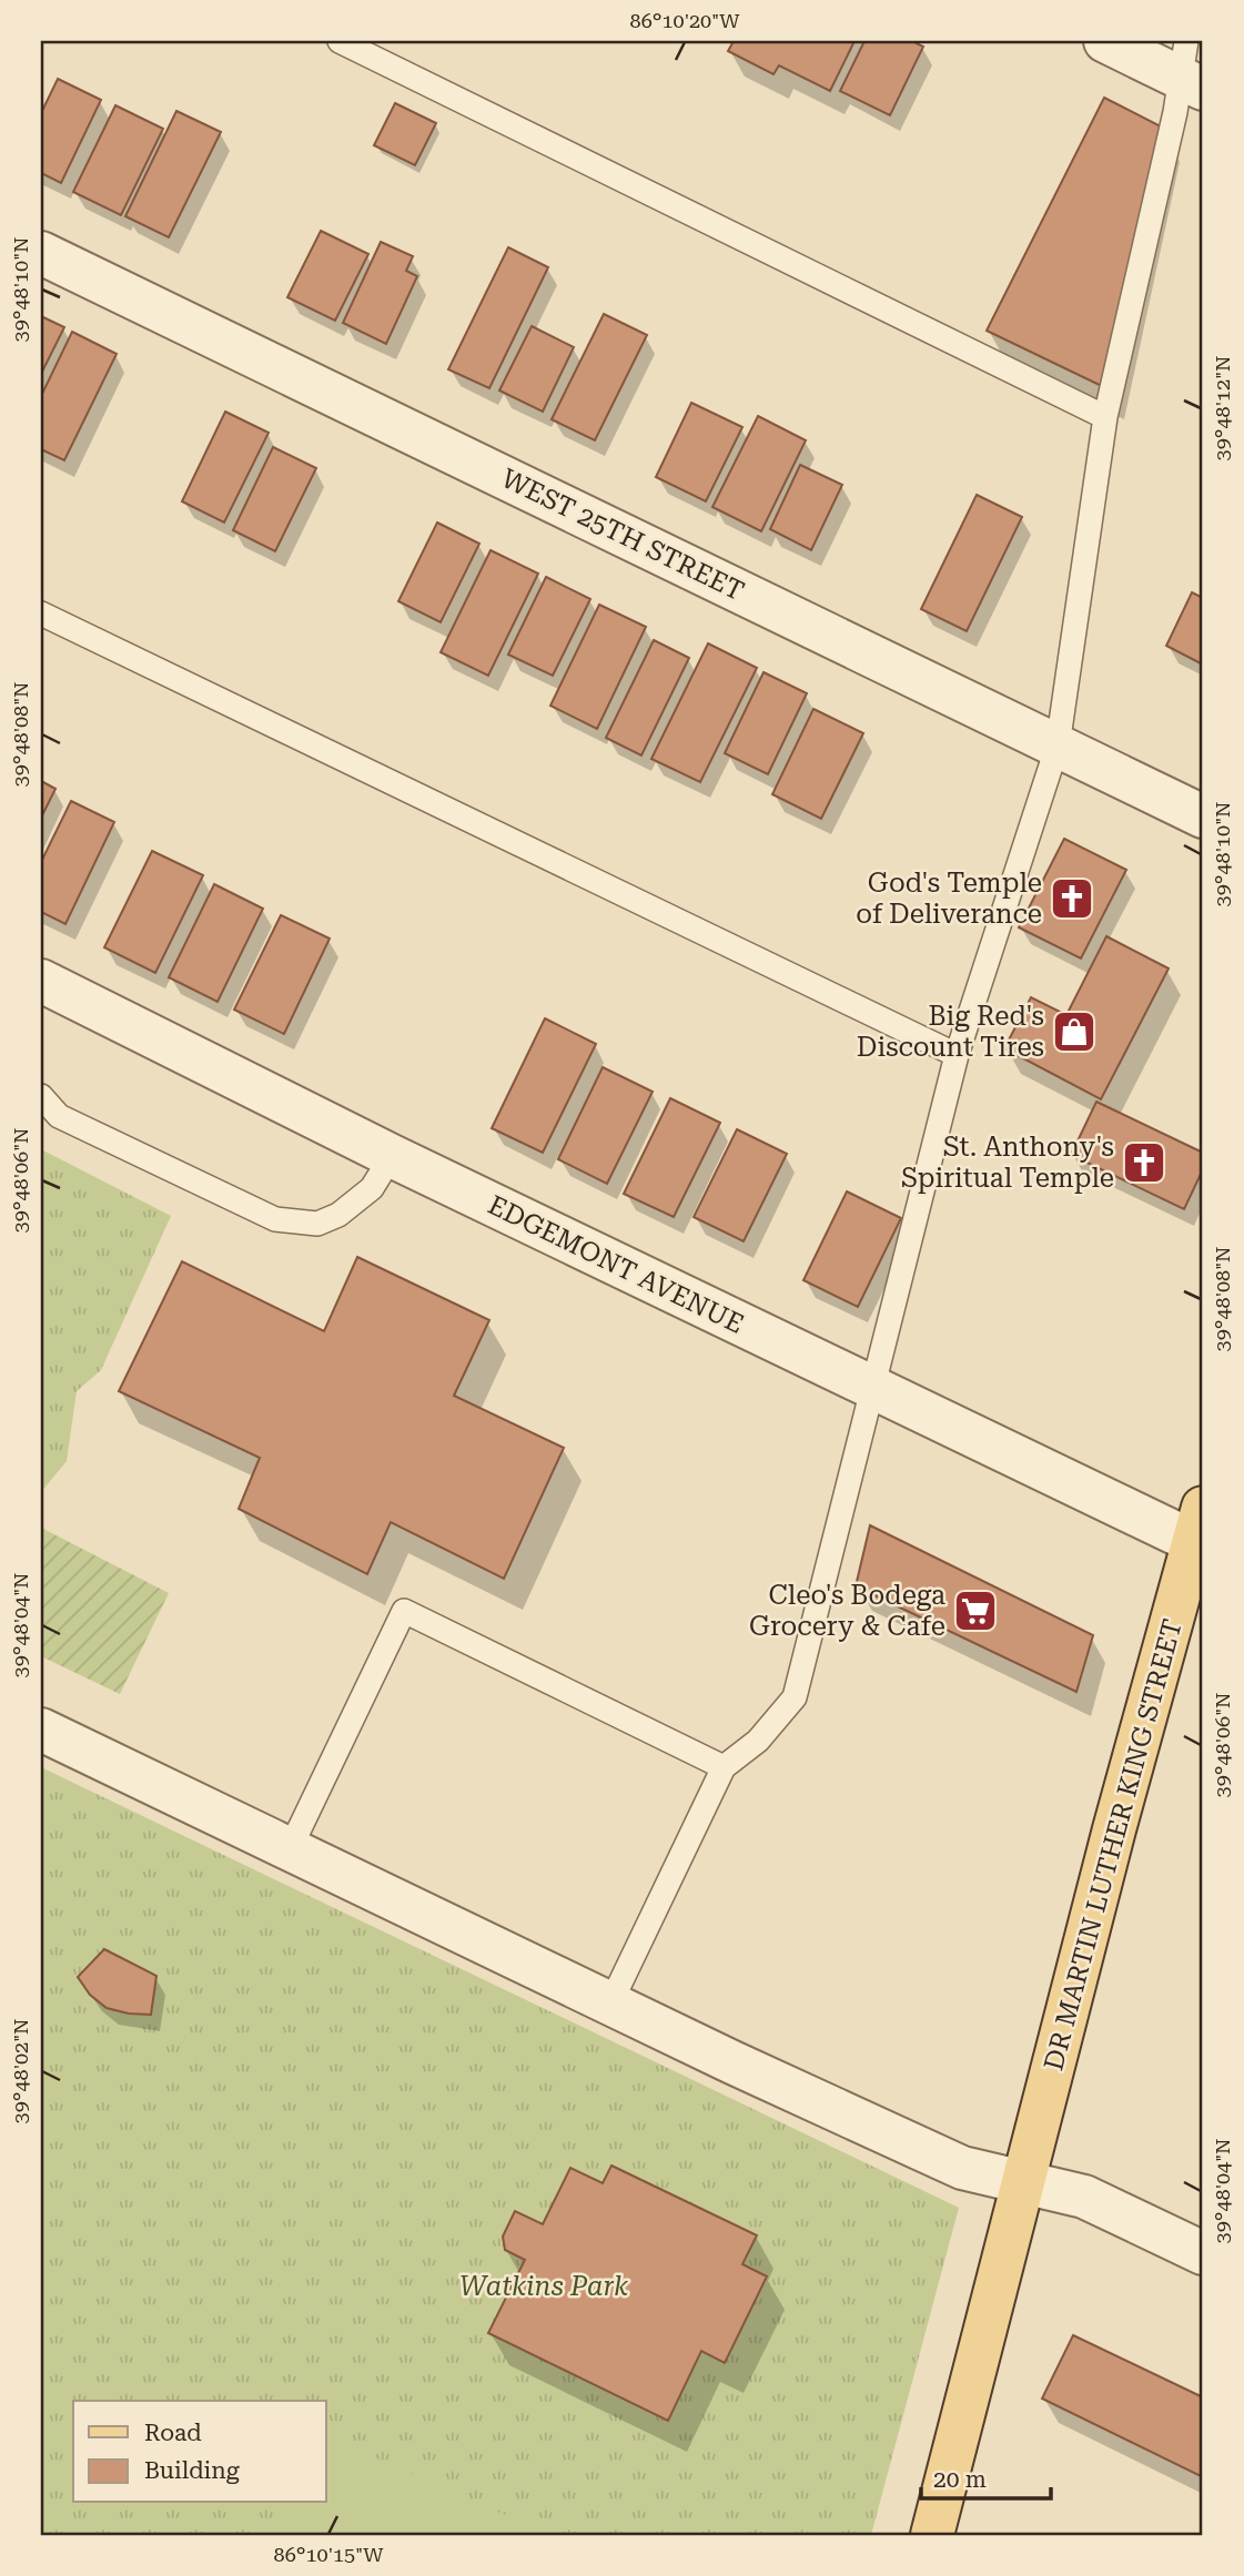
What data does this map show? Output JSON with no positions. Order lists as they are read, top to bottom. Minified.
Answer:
{"streets":{"main road":["DR MARTIN LUTHER KING STREET"],"street":["WEST 25TH STREET","EDGEMONT AVENUE"]},"crossings":[["EDGEMONT AVENUE","DR MARTIN LUTHER KING STREET"]],"parks":["Watkins Park"],"places":{"church":["God's Temple of Deliverance","St. Anthony's Spiritual Temple"],"shop":["Big Red's Discount Tires"],"supermarket":["Cleo's Bodega Grocery & Cafe"]},"legend":["Road","Building"],"scale_bar":"20 m","coordinates":["86°10'20\"W","39°48'10\"N","39°48'12\"N","39°48'08\"N","39°48'06\"N","39°48'04\"N","39°48'02\"N","86°10'15\"W"]}
